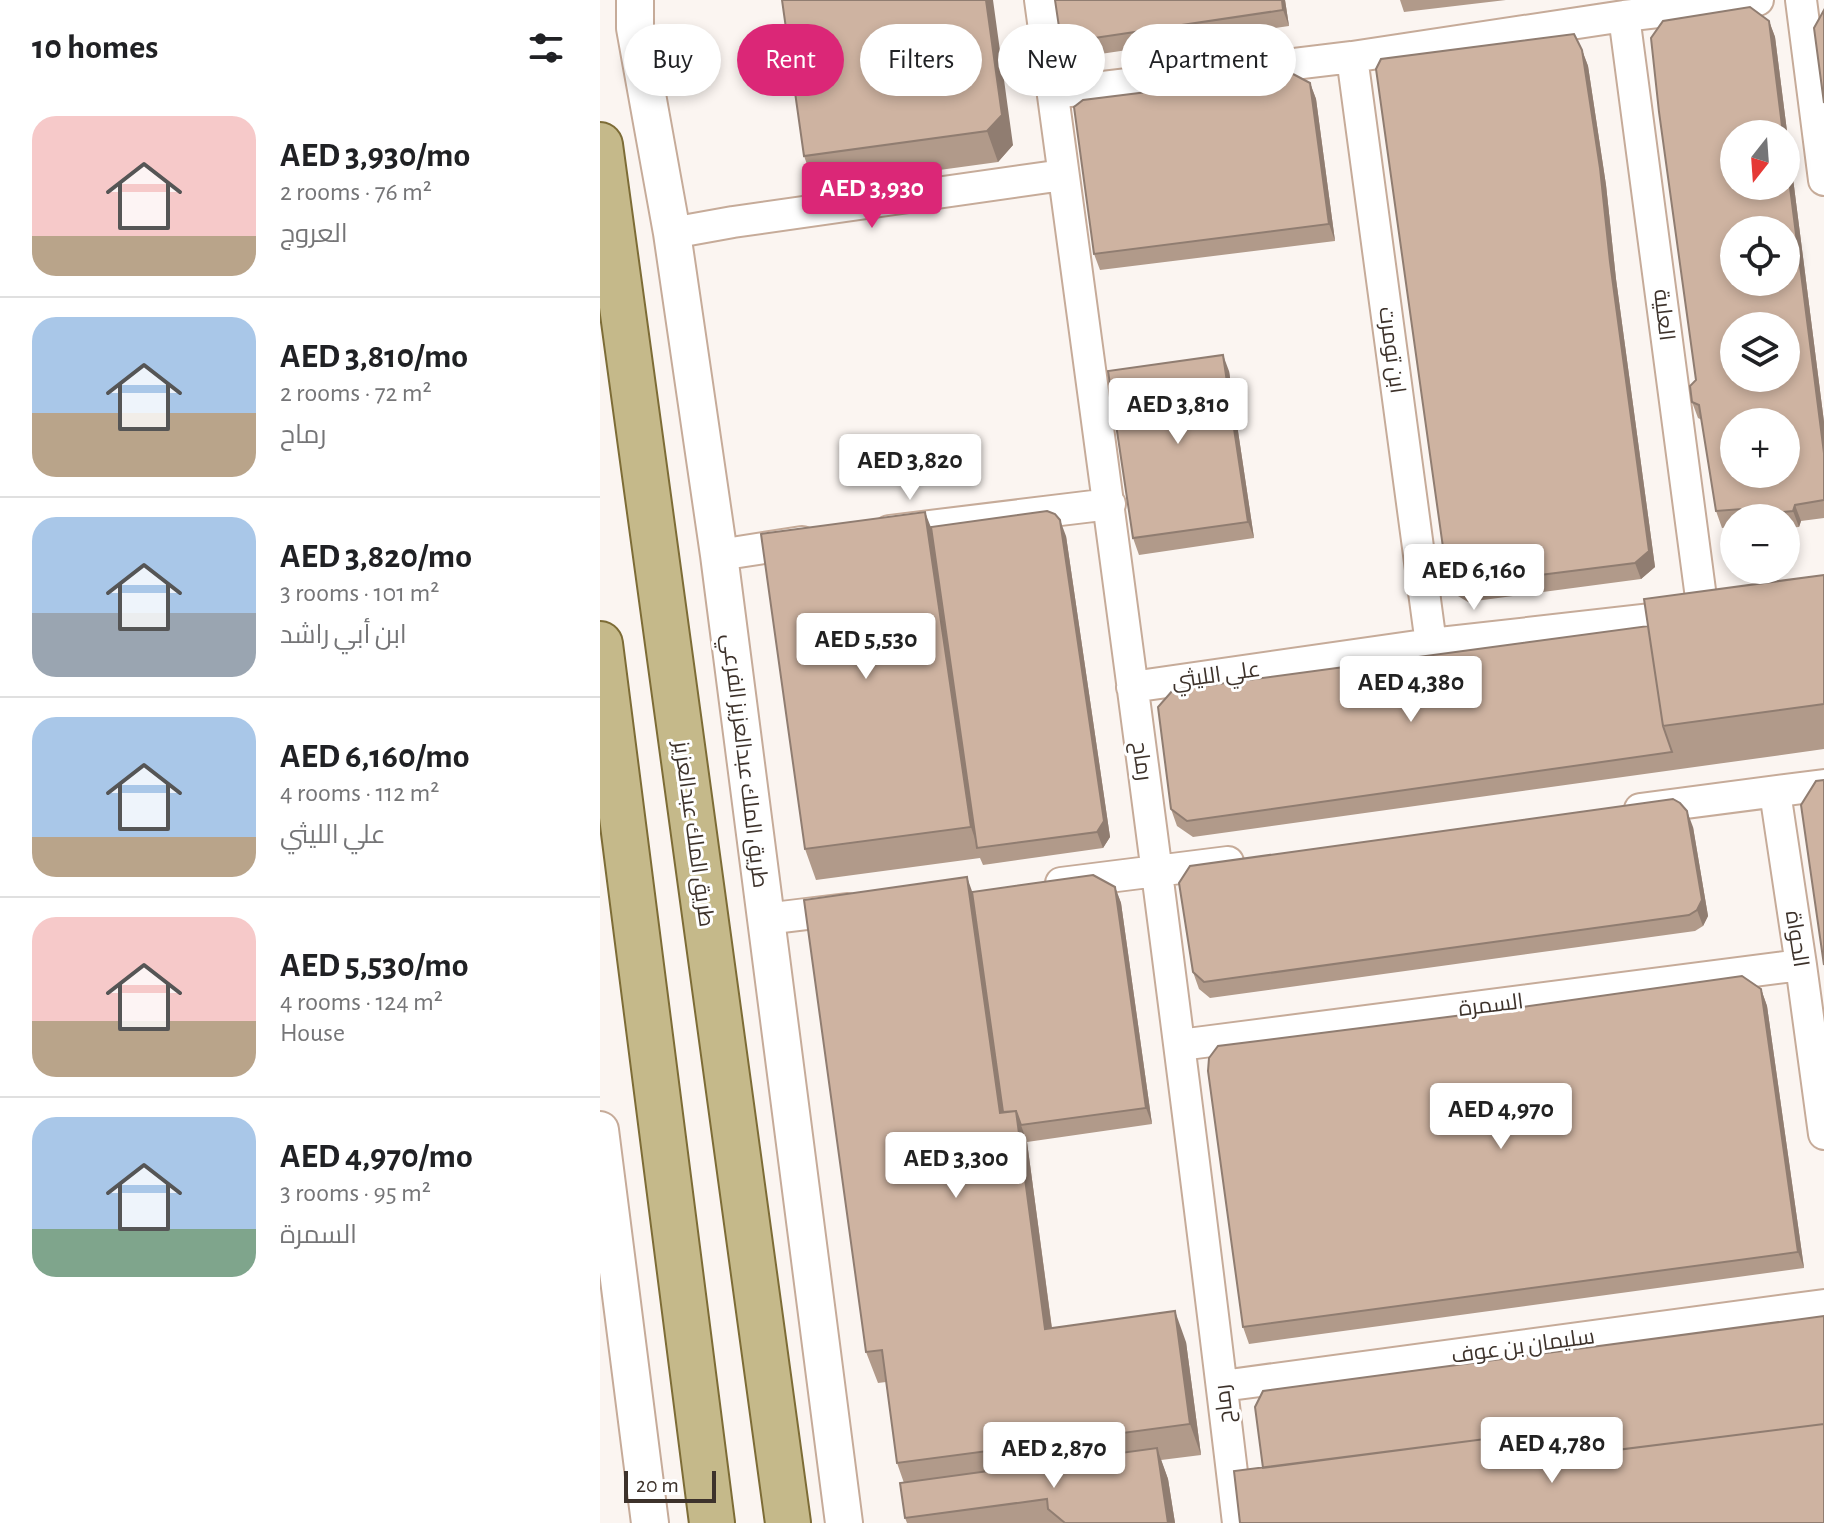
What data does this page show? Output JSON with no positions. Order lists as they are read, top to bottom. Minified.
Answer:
{"streets":{"main road":["طريق الملك عبدالعزيز"],"street":["العلية","ابن تومرت","علي الليثي","طريق الملك عبدالعزيز الفرعي","رماح","الحواة","السمرة","سليمان بن عوف"]},"crossings":[["العلية","علي الليثي"],["ابن تومرت","علي الليثي"],["علي الليثي","رماح"],["رماح","السمرة"],["رماح","سليمان بن عوف"],["الحواة","السمرة"]],"scale_bar":"20 m","north":"bottom","page":{"heading":"10 homes","chip":["Buy","Rent","Filters","New","Apartment"],"list":[{"name":"AED 3,930/mo","note":"2 rooms · 76 m² · العروج"},{"name":"AED 3,810/mo","note":"2 rooms · 72 m² · رماح"},{"name":"AED 3,820/mo","note":"3 rooms · 101 m² · ابن أبي راشد"},{"name":"AED 6,160/mo","note":"4 rooms · 112 m² · علي الليثي"},{"name":"AED 5,530/mo","note":"4 rooms · 124 m² · House"},{"name":"AED 4,970/mo","note":"3 rooms · 95 m² · السمرة"}],"map_buttons":["+","−"],"price":["AED 3,930","AED 3,810","AED 3,820","AED 6,160","AED 5,530","AED 4,380","AED 4,970","AED 3,300","AED 4,780","AED 2,870"],"scale":"20 m"}}
